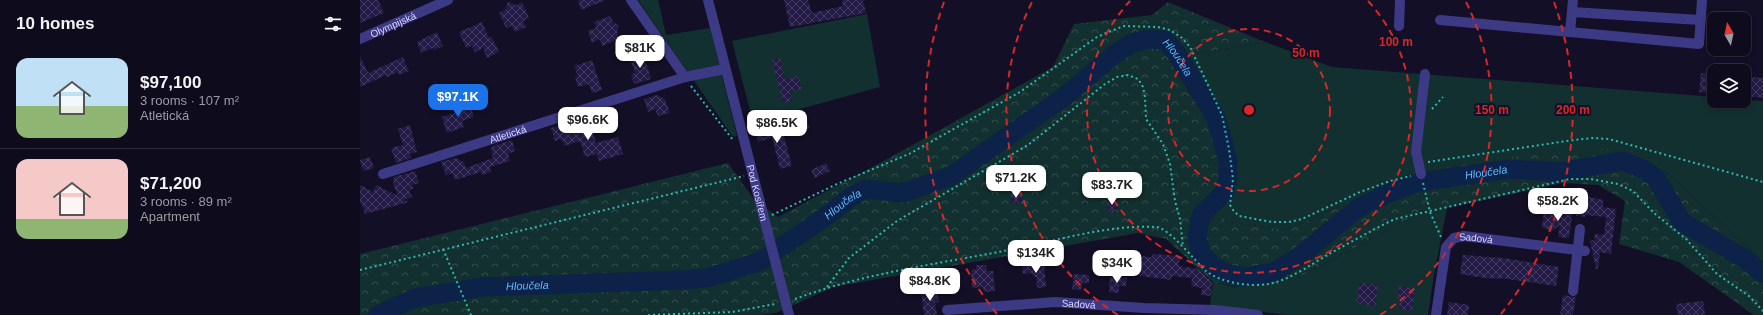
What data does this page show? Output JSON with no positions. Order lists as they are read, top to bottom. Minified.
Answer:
{"streets":{"street":["Olympijská","Atletická","Pod Kosířem","Sadová"]},"crossings":[["Atletická","Pod Kosířem"]],"water":["Hloučela"],"north":"top","page":{"heading":"10 homes","price":["$81K","$97.1K","$96.6K","$86.5K","$71.2K","$83.7K","$58.2K","$134K","$34K","$84.8K"],"list":[{"name":"$97,100","note":"3 rooms · 107 m² · Atletická"},{"name":"$71,200","note":"3 rooms · 89 m² · Apartment"}]},"rings":["100 m","50 m","150 m","200 m"]}
